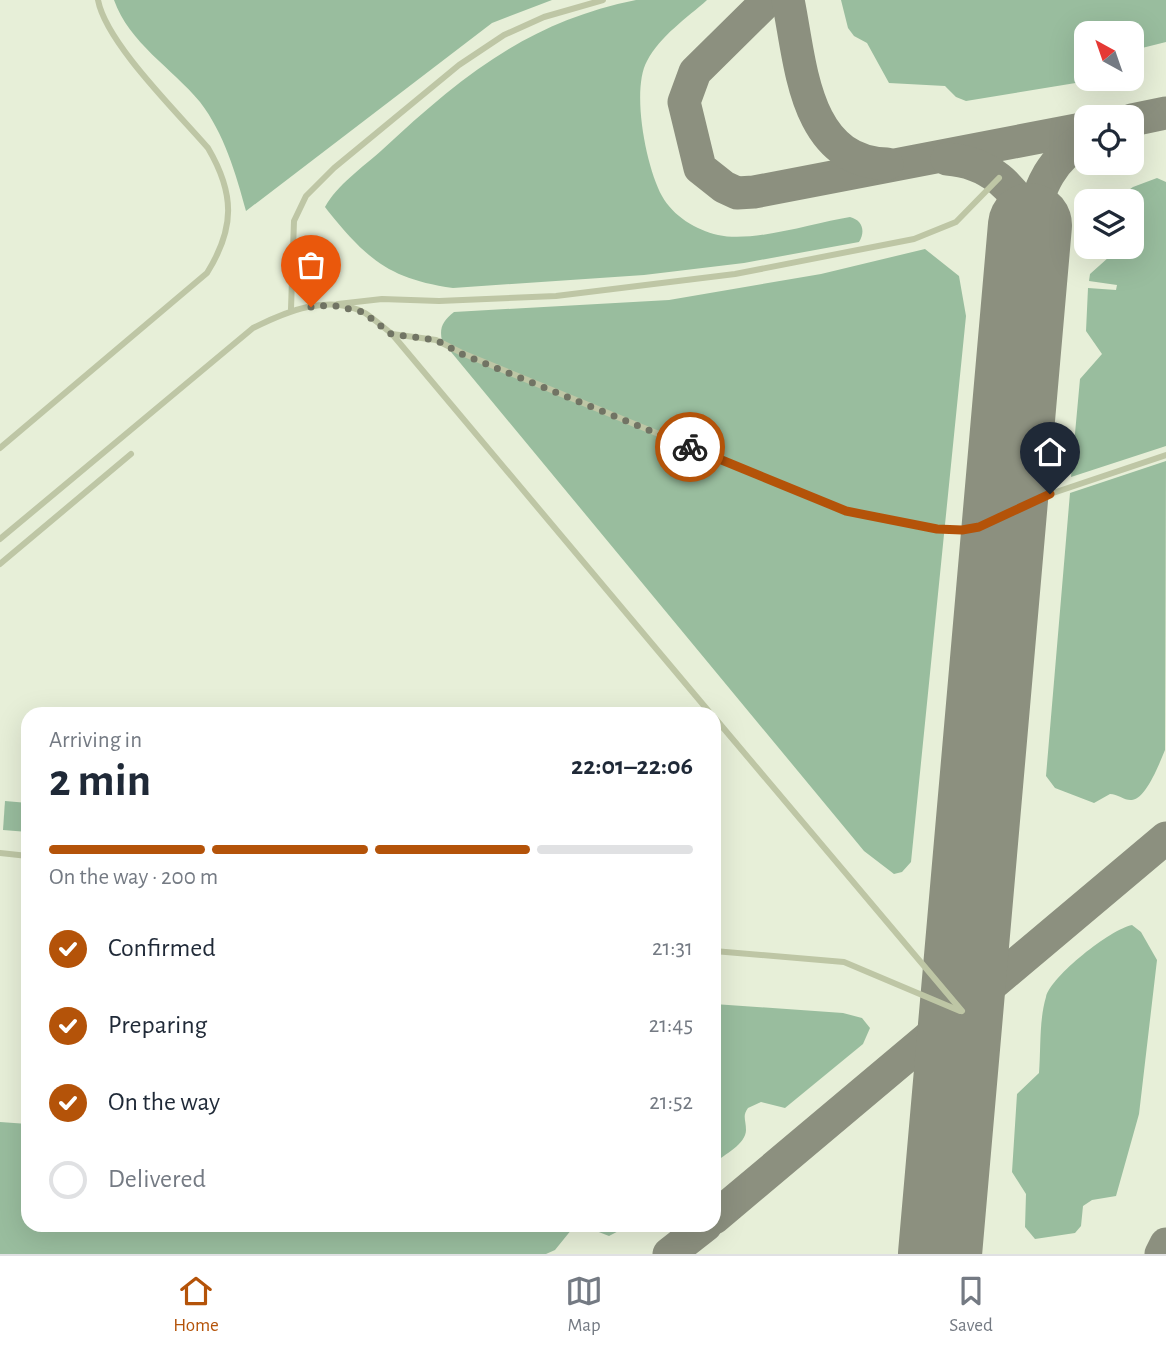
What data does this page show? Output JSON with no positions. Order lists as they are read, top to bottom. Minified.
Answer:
{"north":"top left","page":{"heading":["2 min","Arriving in","22:01–22:06"],"bar":"On the way · 200 m","list":[["Confirmed","21:31"],["Preparing","21:45"],["On the way","21:52"],"Delivered"],"tabs":["Home","Map","Saved"]}}
